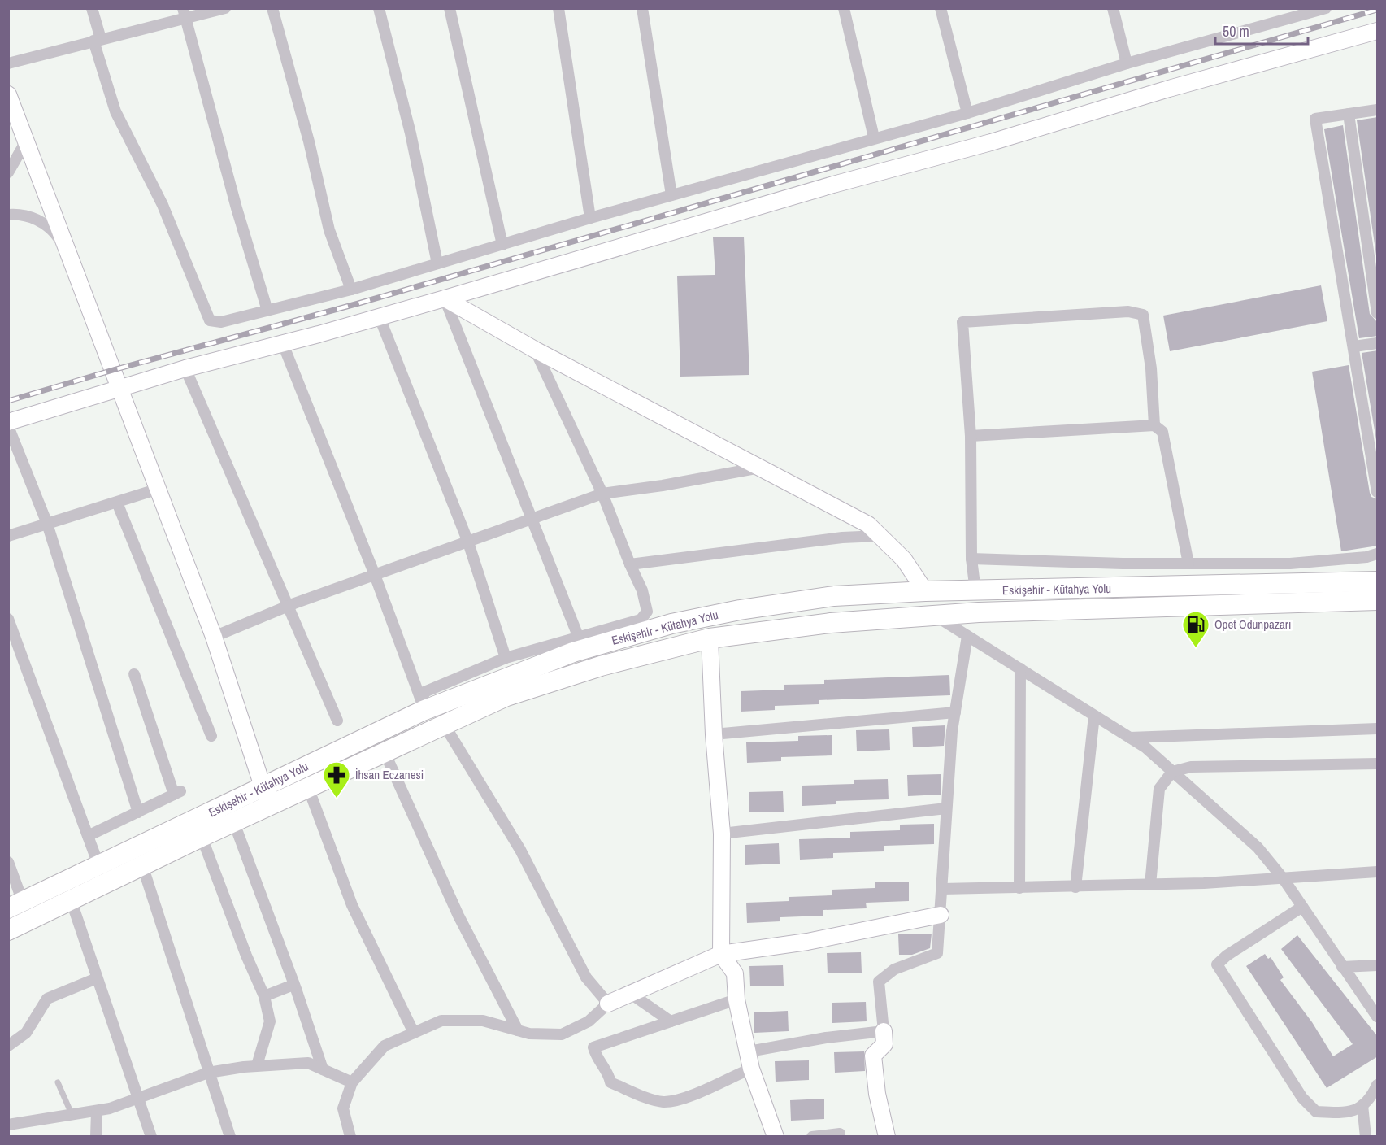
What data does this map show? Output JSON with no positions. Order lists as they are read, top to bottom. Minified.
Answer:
{"streets":{"highway":["Eskişehir - Kütahya Yolu"]},"places":{"fuel station":["Opet Odunpazarı"],"pharmacy":["İhsan Eczanesi"]},"scale_bar":"50 m"}
